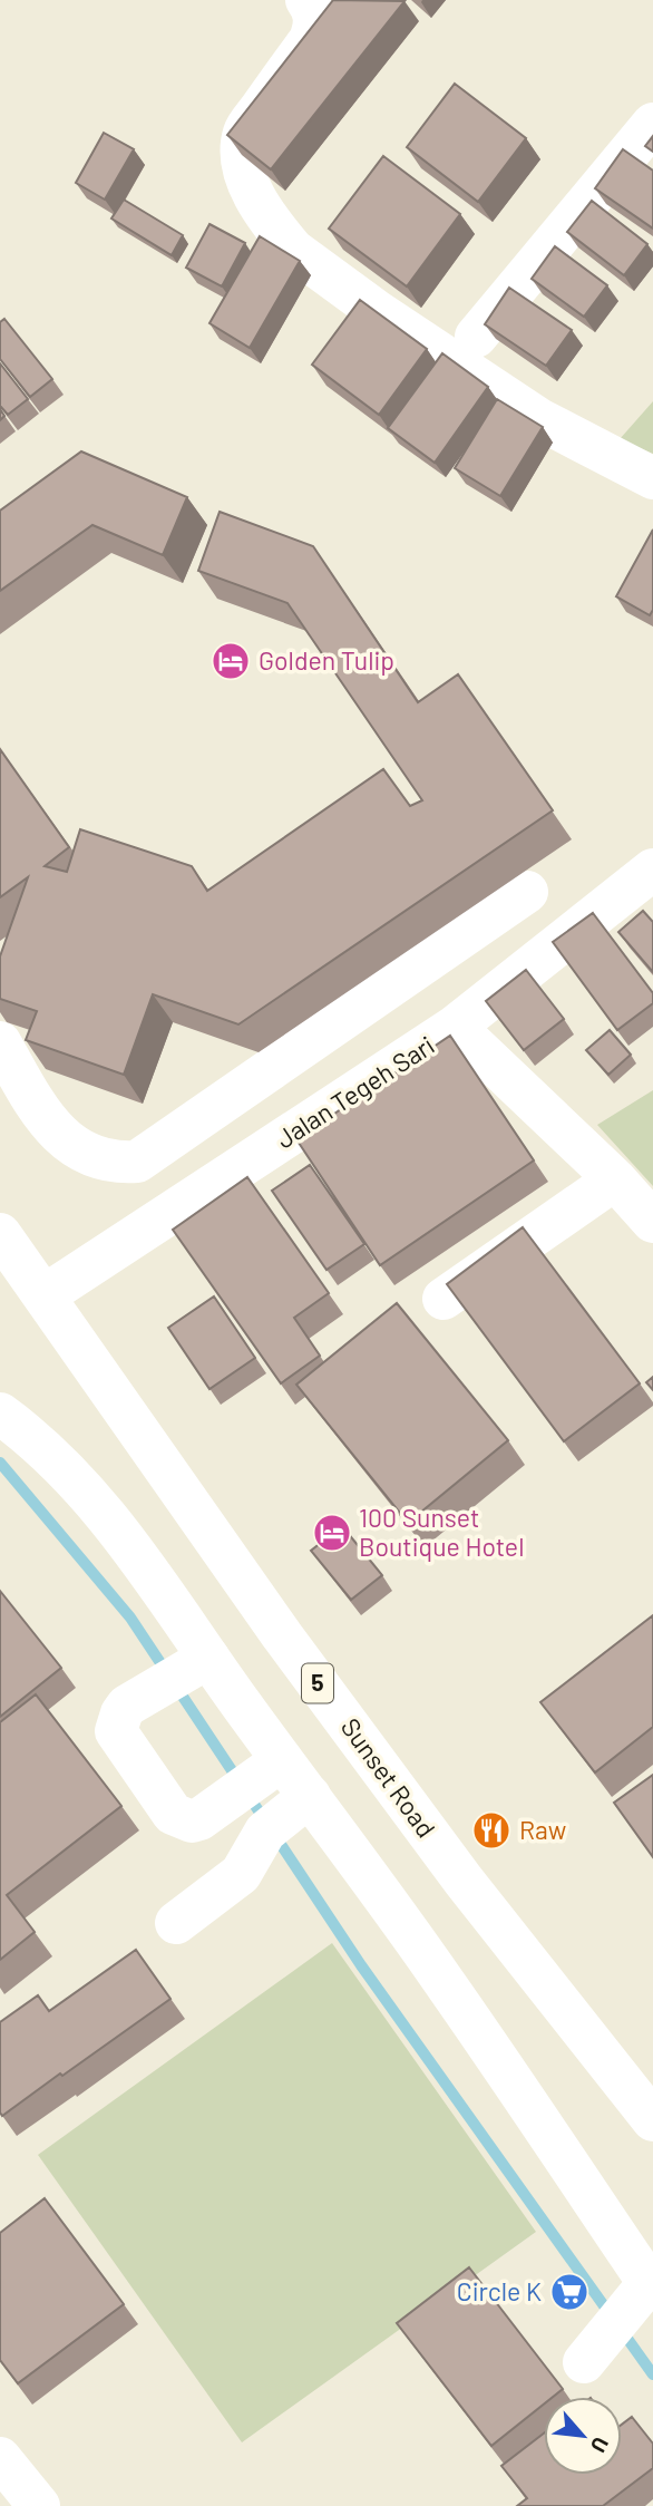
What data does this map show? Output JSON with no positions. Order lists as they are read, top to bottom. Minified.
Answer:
{"streets":{"main road":["Jalan Tegeh Sari","5","Sunset Road"]},"crossings":[["Jalan Tegeh Sari","Sunset Road"]],"places":{"hotel":["Golden Tulip","100 Sunset Boutique Hotel"],"restaurant":["Raw"],"supermarket":["Circle K"]},"north":"bottom right"}
